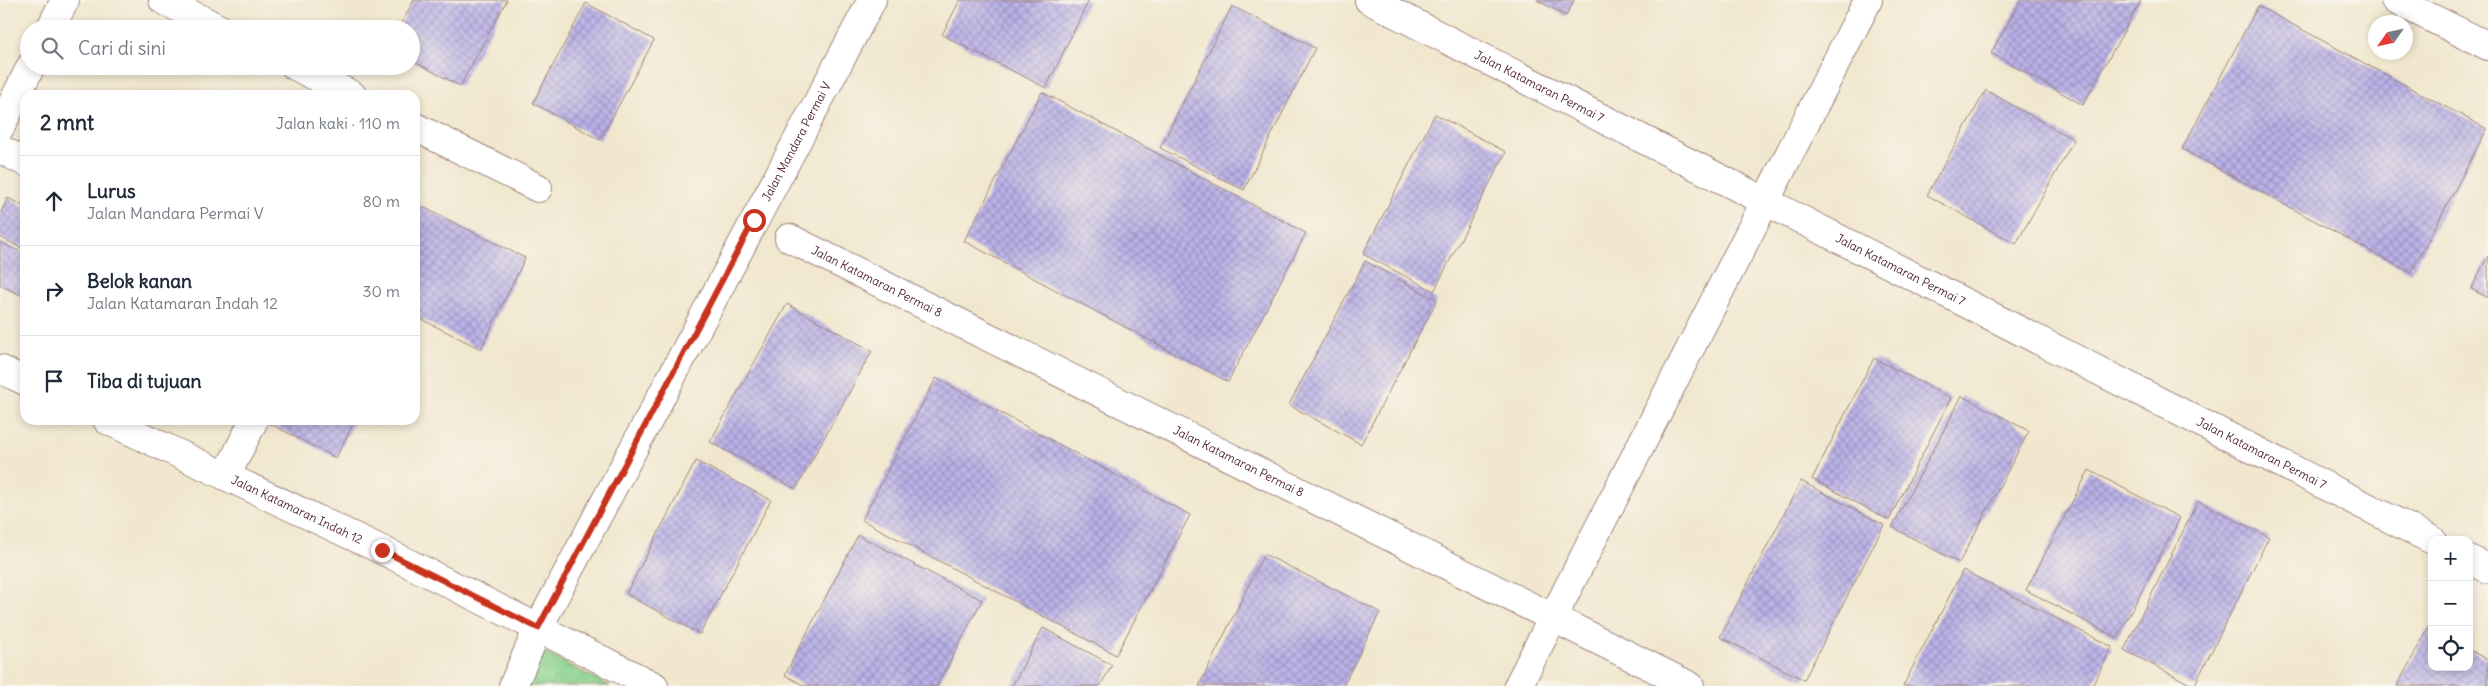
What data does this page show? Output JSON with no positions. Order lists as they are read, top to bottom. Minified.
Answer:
{"streets":{"street":["Jalan Katamaran Permai 7","Jalan Mandara Permai V","Jalan Katamaran Permai 8","Jalan Katamaran Indah 12"]},"crossings":[["Jalan Mandara Permai V","Jalan Katamaran Indah 12"]],"north":"bottom left","page":{"search":"Cari di sini","heading":["2 mnt","Jalan kaki · 110 m"],"list":[["Lurus","Jalan Mandara Permai V","80 m"],["Belok kanan","Jalan Katamaran Indah 12","30 m"],"Tiba di tujuan"],"map_buttons":["+","−"]}}
